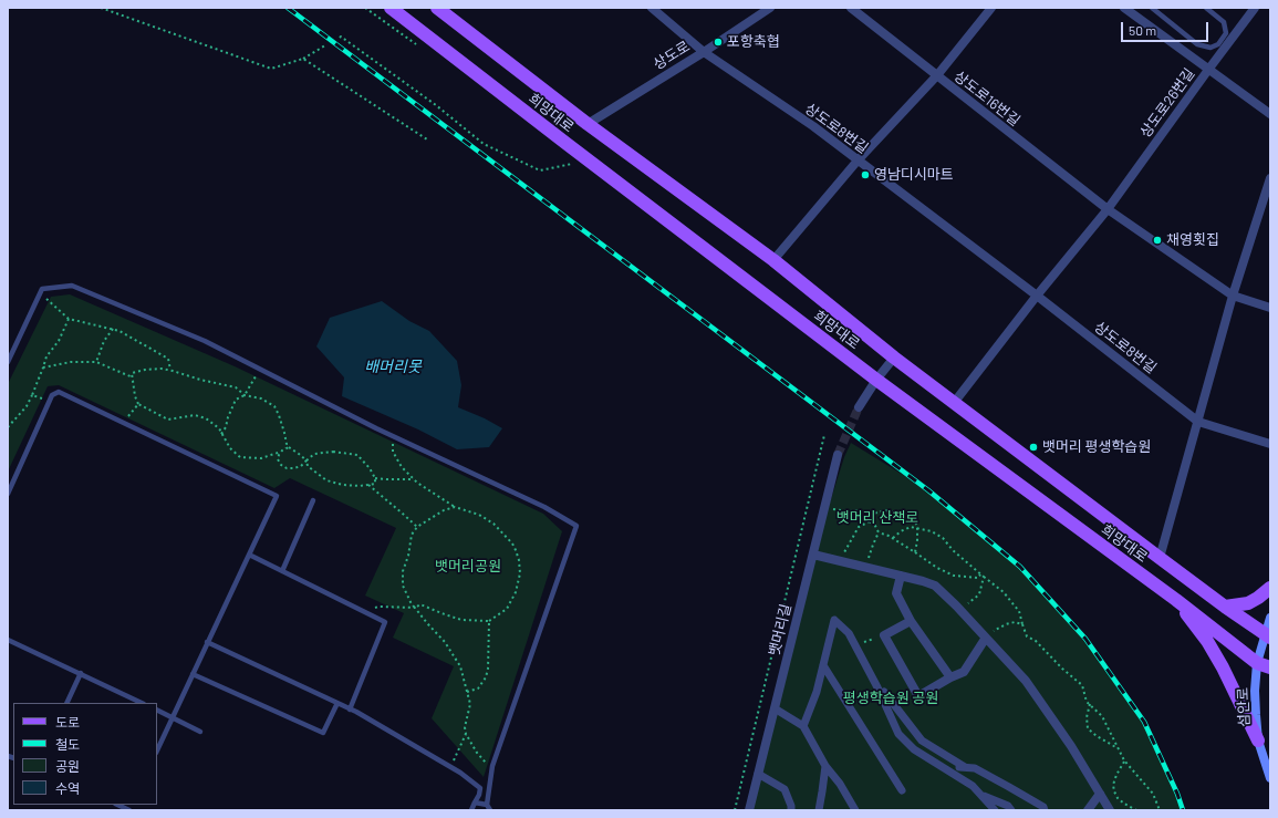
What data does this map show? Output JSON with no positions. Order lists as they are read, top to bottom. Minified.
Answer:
{"streets":{"main road":["희망대로","섬안로"],"street":["상도로","상도로16번길","상도로26번길","상도로8번길","뱃머리길"]},"crossings":[["상도로","희망대로"],["상도로","상도로8번길"],["상도로16번길","상도로26번길"],["희망대로","상도로8번길"],["희망대로","섬안로"]],"water":["배머리못"],"parks":["뱃머리 산책로","뱃머리공원","평생학습원 공원"],"places":["포항축협","영남디시마트","채영횟집","뱃머리 평생학습원"],"legend":["도로","철도","공원","수역"],"scale_bar":"50 m"}
